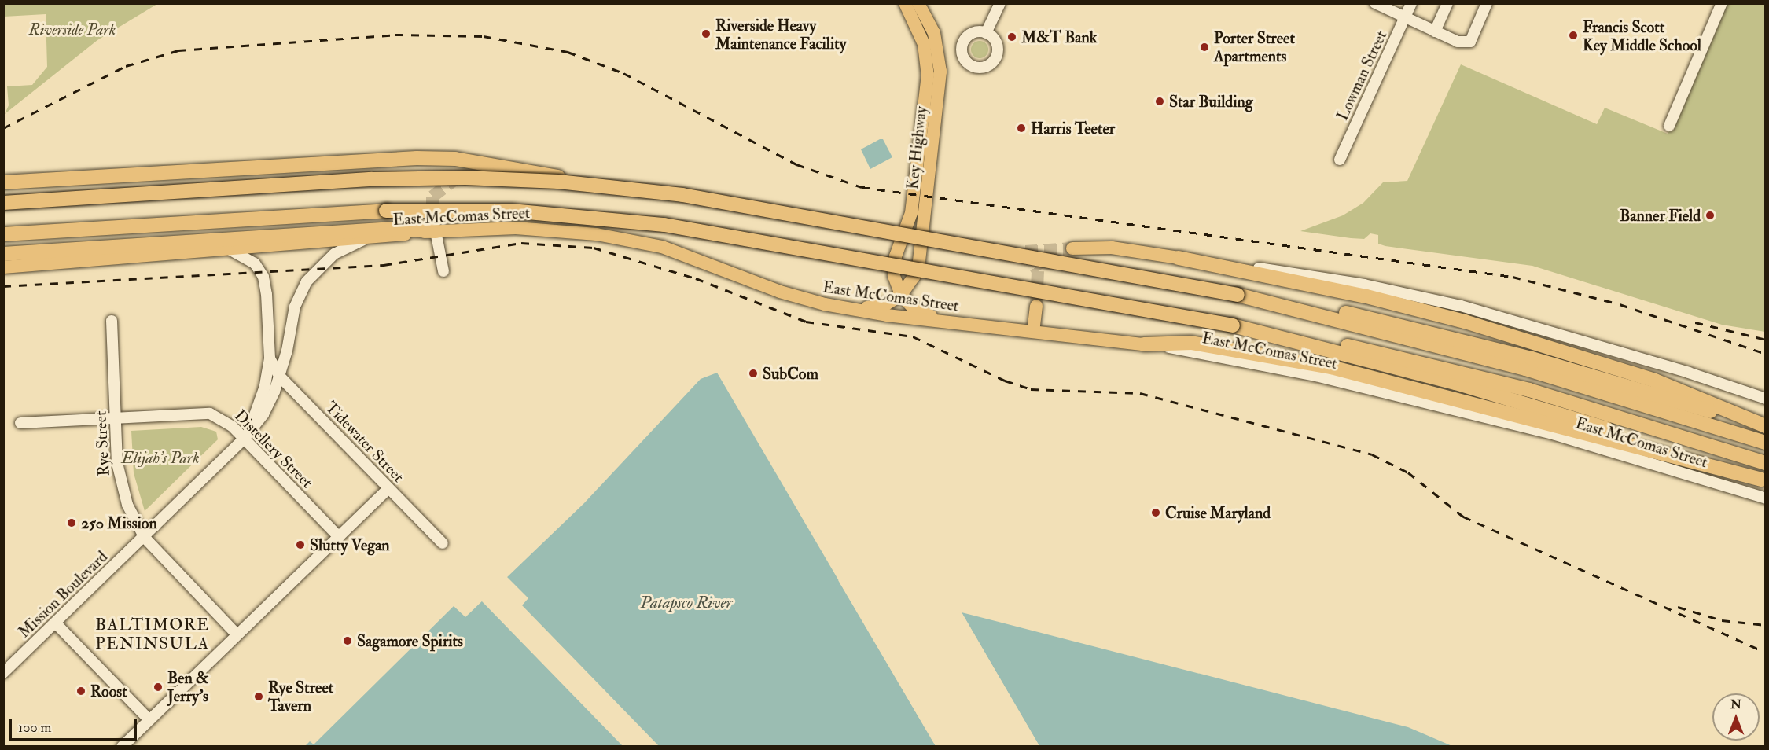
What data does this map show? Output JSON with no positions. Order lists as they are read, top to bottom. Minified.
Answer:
{"streets":{"main road":["Key Highway","East McComas Street"],"street":["Lowman Street","Tidewater Street","Rye Street","Distellery Street","Mission Boulevard"]},"crossings":[["Key Highway","East McComas Street"],["East McComas Street","Mission Boulevard"],["Tidewater Street","Mission Boulevard"],["Rye Street","Distellery Street"],["Rye Street","Mission Boulevard"],["Distellery Street","Mission Boulevard"]],"districts":["BALTIMORE PENINSULA"],"water":["Patapsco River"],"parks":["Riverside Park","Elijah's Park"],"places":["Riverside Heavy Maintenance Facility","Francis Scott Key Middle School","M&T Bank","Porter Street Apartments","Star Building","Harris Teeter","Banner Field","SubCom","Cruise Maryland","250 Mission","Slutty Vegan","Sagamore Spirits","Ben & Jerry's","Roost","Rye Street Tavern"],"scale_bar":"100 m","north":"top"}
